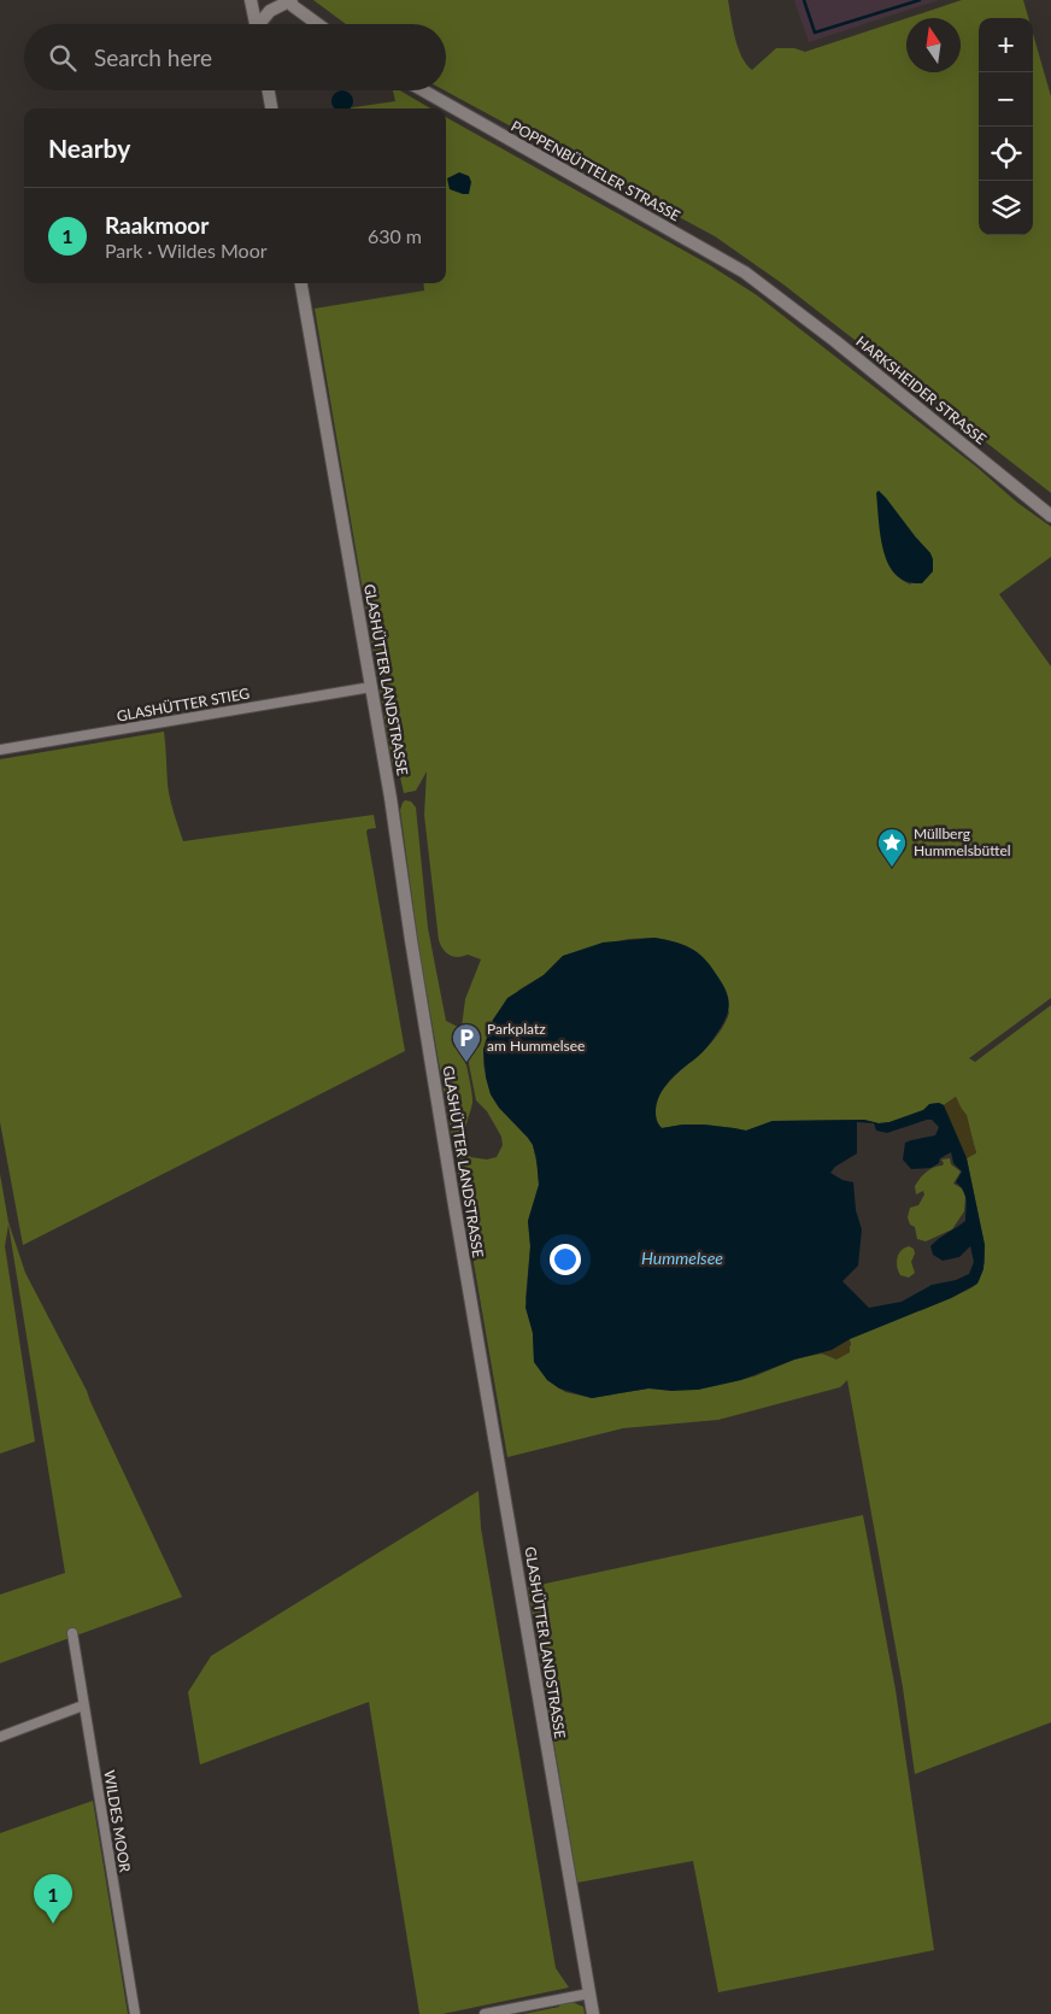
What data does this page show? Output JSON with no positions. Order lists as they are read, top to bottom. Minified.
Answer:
{"streets":{"street":["POPPENBÜTTELER STRASSE","HARKSHEIDER STRASSE","GLASHÜTTER LANDSTRASSE","GLASHÜTTER STIEG","WILDES MOOR"]},"crossings":[["POPPENBÜTTELER STRASSE","HARKSHEIDER STRASSE"],["GLASHÜTTER LANDSTRASSE","GLASHÜTTER STIEG"]],"water":["Hummelsee"],"places":{"place":["Müllberg Hummelsbüttel"],"parking":["Parkplatz am Hummelsee"]},"north":"top","page":{"map_buttons":["+","−"],"search":"Search here","heading":"Nearby","list":[{"mark":"1","name":"Raakmoor","note":"Park · Wildes Moor","value":"630 m"}],"pins":"1"}}
